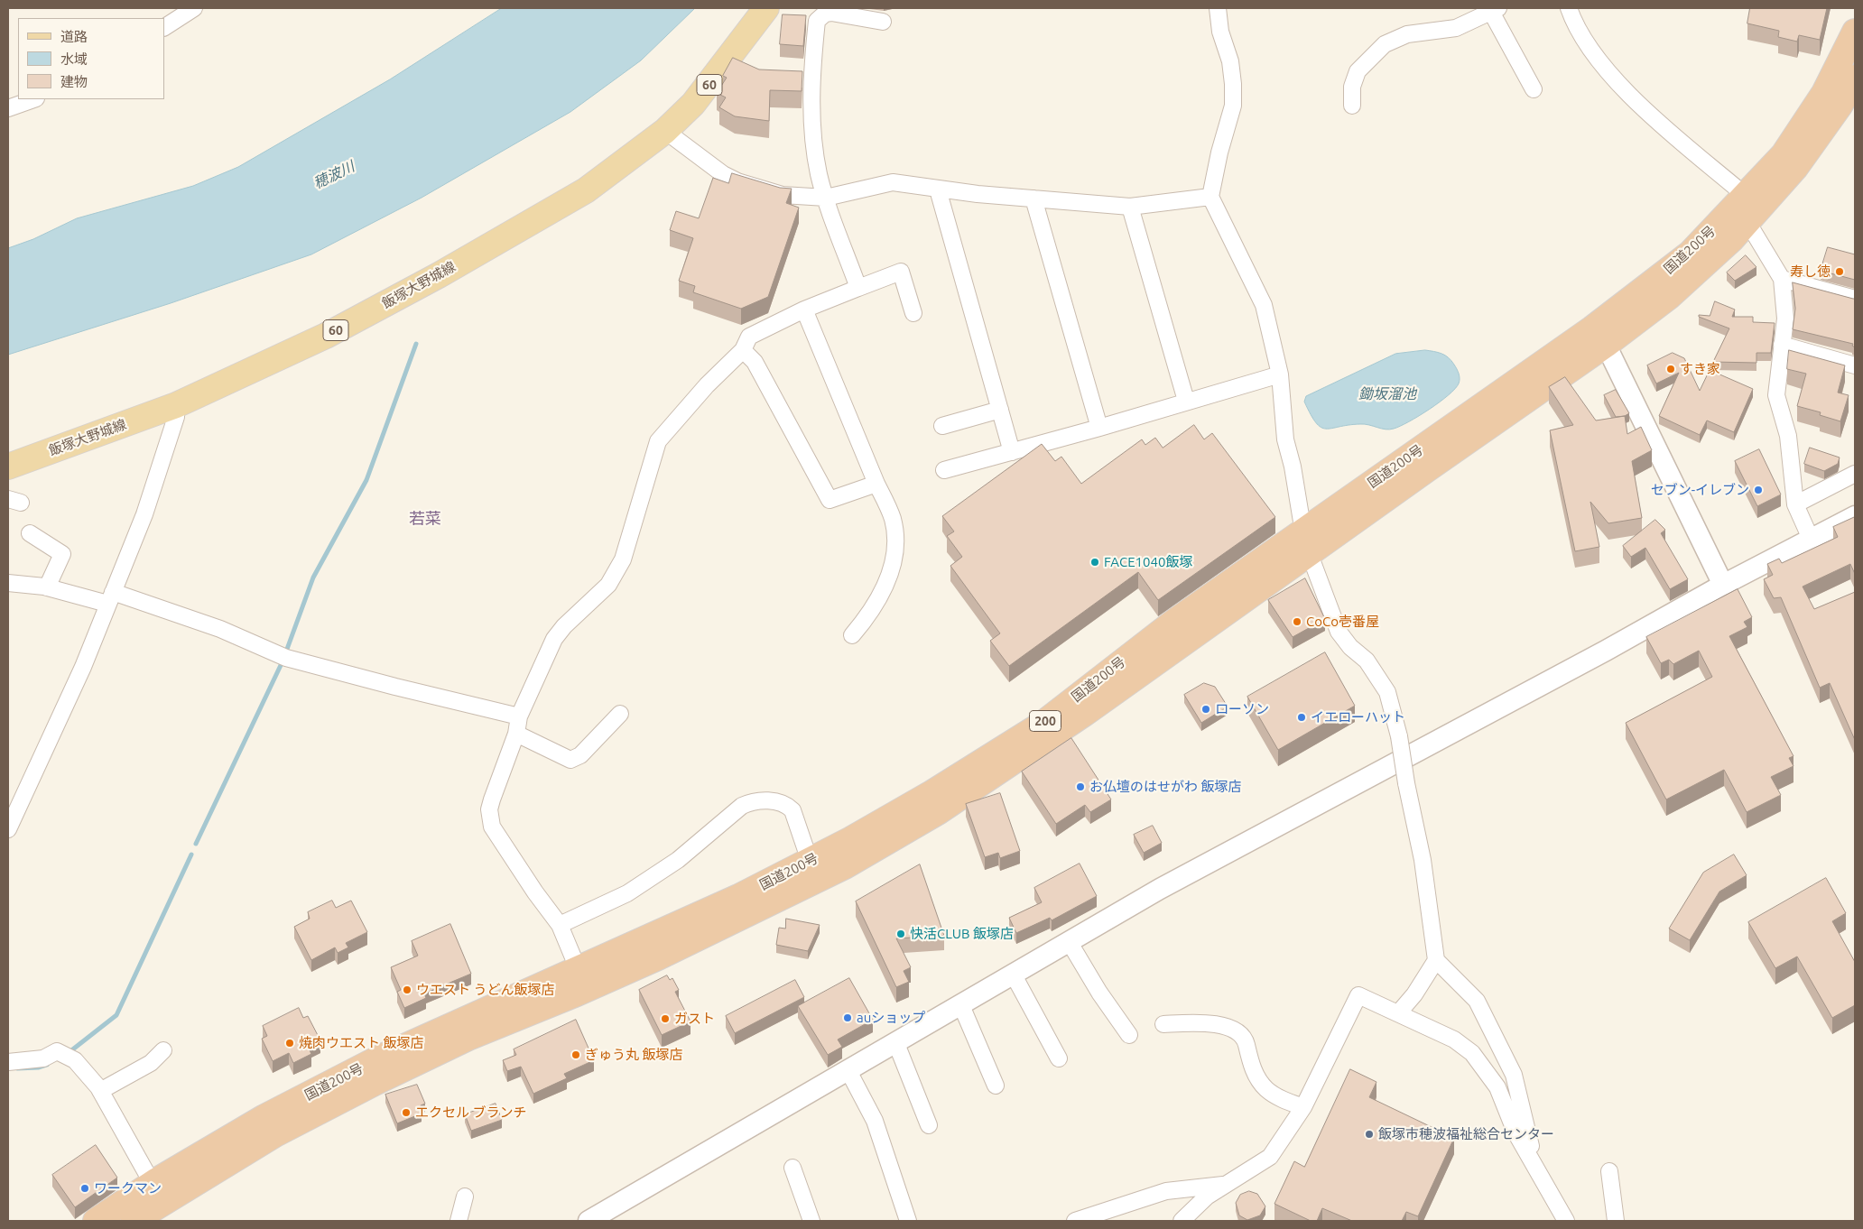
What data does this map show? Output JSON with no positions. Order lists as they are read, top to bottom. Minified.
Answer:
{"streets":{"highway":["国道200号","200"],"main road":["60","飯塚大野城線"]},"districts":["若菜"],"water":["穂波川","鋤坂溜池"],"places":["寿し徳","すき家","セブン-イレブン","FACE1040飯塚","CoCo壱番屋","ローソン","イエローハット","お仏壇のはせがわ 飯塚店","快活CLUB 飯塚店","ウエスト うどん飯塚店","auショップ","ガスト","焼肉ウエスト 飯塚店","ぎゅう丸 飯塚店","エクセル ブランチ","飯塚市穂波福祉総合センター","ワークマン"],"legend":["道路","水域","建物"]}
